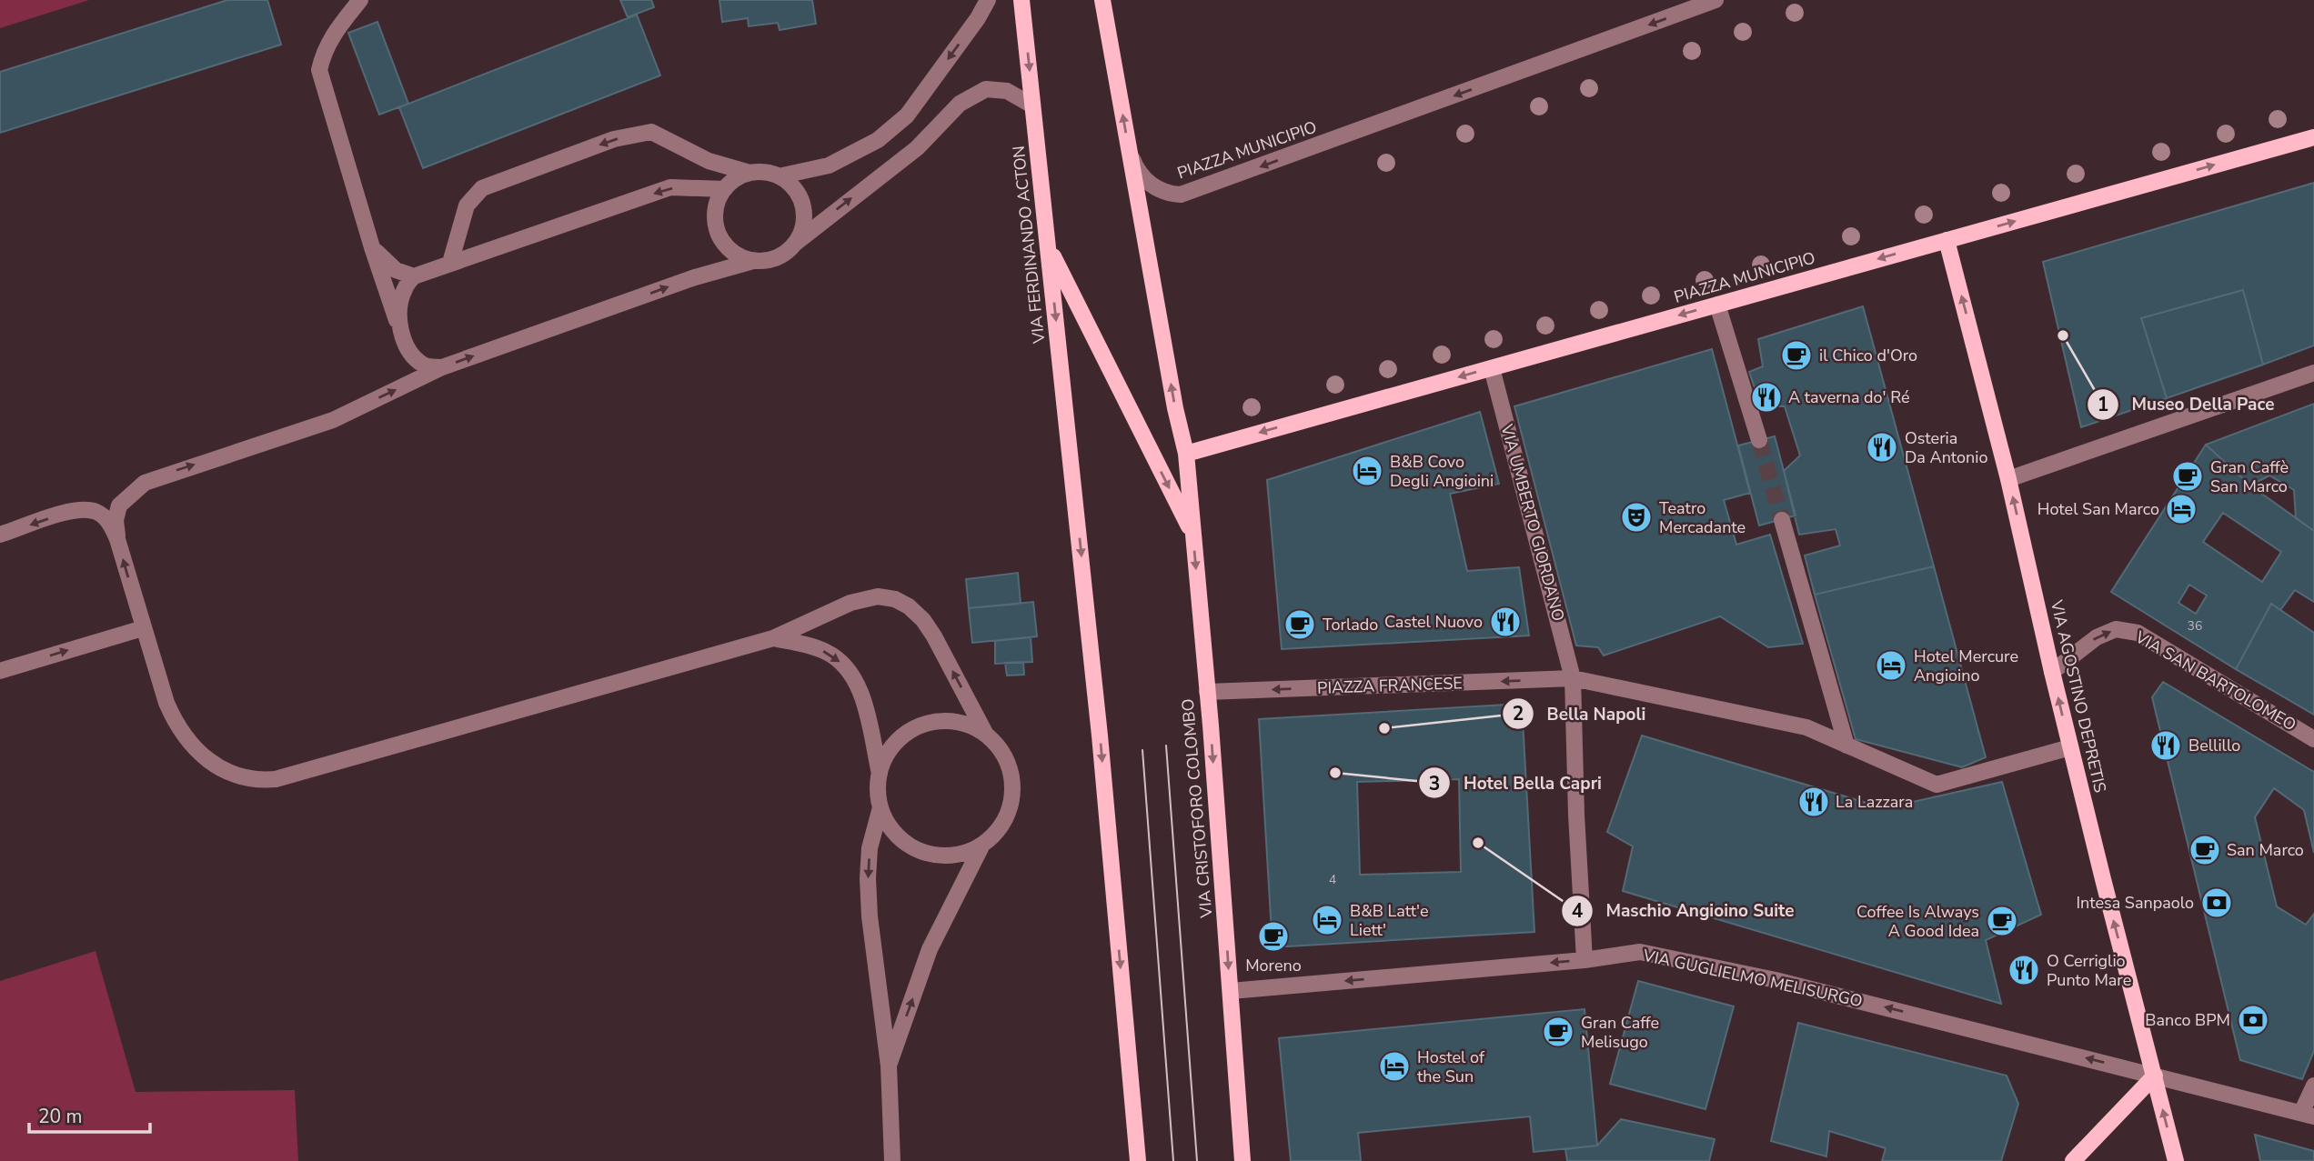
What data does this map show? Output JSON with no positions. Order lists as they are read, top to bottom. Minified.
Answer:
{"streets":{"main road":["PIAZZA MUNICIPIO","VIA FERDINANDO ACTON","VIA AGOSTINO DEPRETIS","VIA CRISTOFORO COLOMBO"],"street":["VIA UMBERTO GIORDANO","VIA SAN BARTOLOMEO","PIAZZA FRANCESE","VIA GUGLIELMO MELISURGO"]},"crossings":[["PIAZZA MUNICIPIO","VIA UMBERTO GIORDANO"],["PIAZZA MUNICIPIO","VIA AGOSTINO DEPRETIS"],["PIAZZA MUNICIPIO","VIA CRISTOFORO COLOMBO"],["VIA UMBERTO GIORDANO","PIAZZA FRANCESE"],["VIA SAN BARTOLOMEO","VIA AGOSTINO DEPRETIS"],["PIAZZA FRANCESE","VIA AGOSTINO DEPRETIS"],["PIAZZA FRANCESE","VIA CRISTOFORO COLOMBO"],["VIA AGOSTINO DEPRETIS","VIA GUGLIELMO MELISURGO"],["VIA CRISTOFORO COLOMBO","VIA GUGLIELMO MELISURGO"]],"one_way":["VIA SAN BARTOLOMEO","PIAZZA FRANCESE","VIA AGOSTINO DEPRETIS","VIA CRISTOFORO COLOMBO","VIA GUGLIELMO MELISURGO"],"places":{"other":["Museo Della Pace","Bella Napoli","Hotel Bella Capri","Maschio Angioino Suite"],"cafe":["il Chico d'Oro","Gran Caffè San Marco","Torlado","San Marco","Coffee Is Always A Good Idea","Moreno","Gran Caffe Melisugo"],"restaurant":["A taverna do' Ré","Osteria Da Antonio","Castel Nuovo","Bellillo","La Lazzara","O Cerriglio Punto Mare"],"hotel":["B&B Covo Degli Angioini","Hotel San Marco","Hotel Mercure Angioino","B&B Latt'e Liett'","Hostel of the Sun"],"theatre":["Teatro Mercadante"],"bank":["Intesa Sanpaolo","Banco BPM"]},"house_numbers":["36","4"],"scale_bar":"20 m"}
